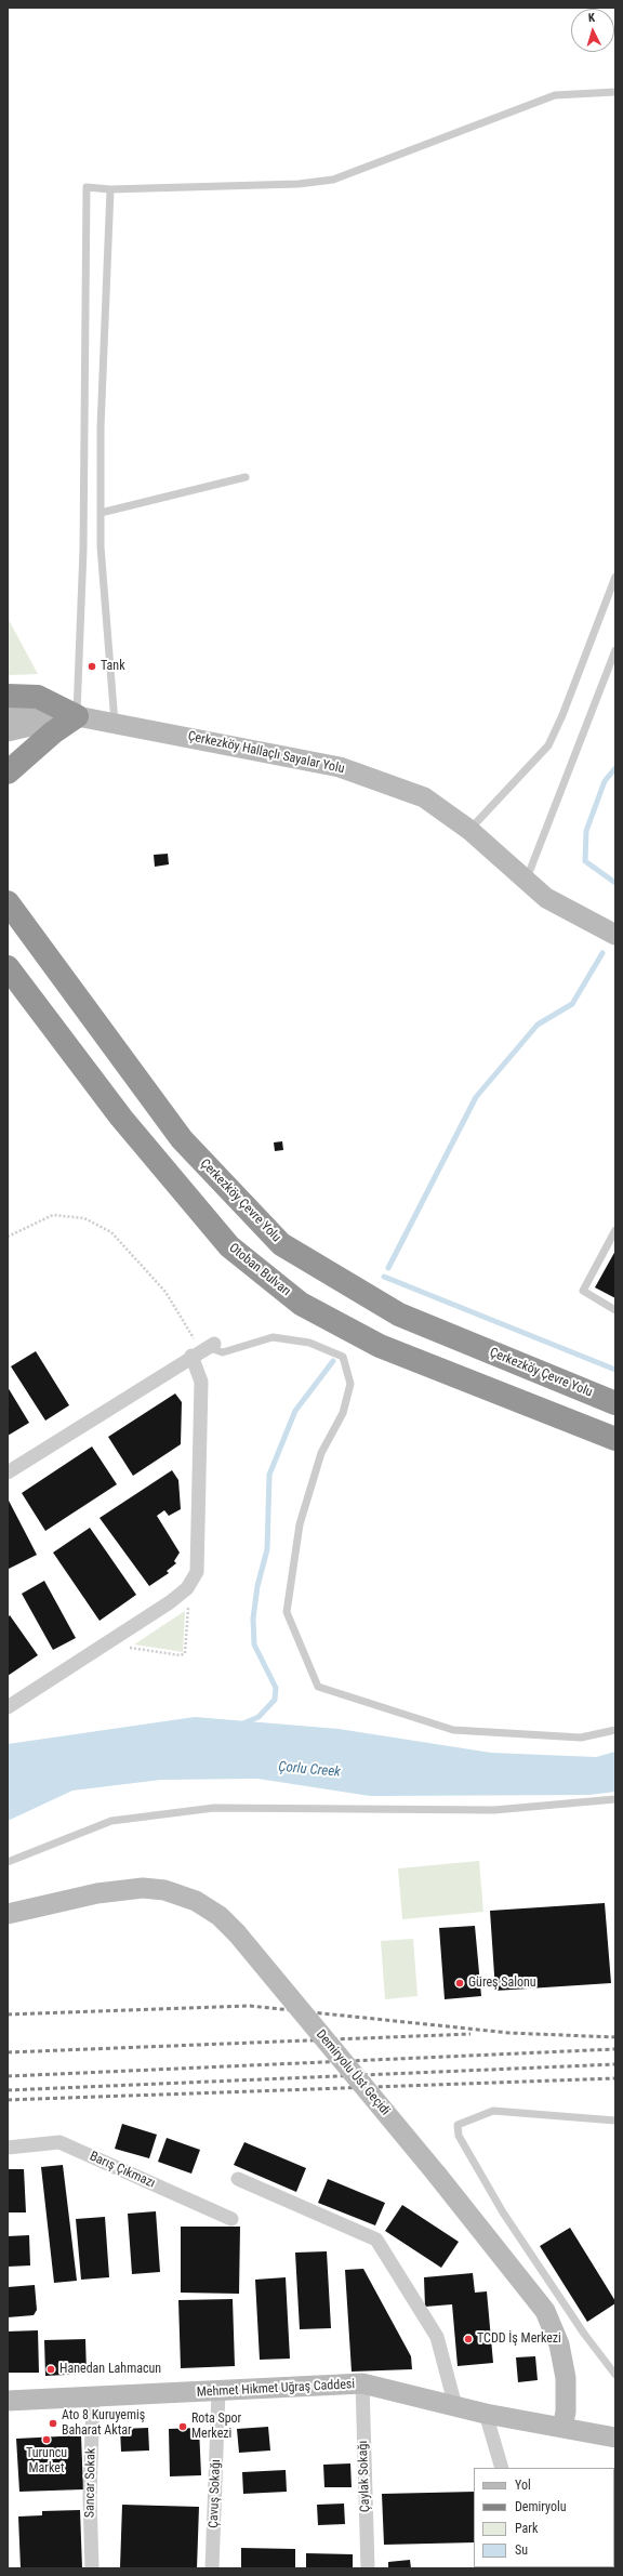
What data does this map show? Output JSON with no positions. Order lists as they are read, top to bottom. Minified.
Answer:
{"streets":{"highway":["Çerkezköy Çevre Yolu","Otoban Bulvarı"],"main road":["Çerkezköy Hallaçlı Sayalar Yolu","Demiryolu Üst Geçidi","Mehmet Hikmet Uğraş Caddesi"],"street":["Barış Çıkmazı","Çaylak Sokağı","Sancar Sokak","Çavuş Sokağı"]},"crossings":[["Demiryolu Üst Geçidi","Mehmet Hikmet Uğraş Caddesi"],["Mehmet Hikmet Uğraş Caddesi","Çaylak Sokağı"],["Mehmet Hikmet Uğraş Caddesi","Sancar Sokak"],["Mehmet Hikmet Uğraş Caddesi","Çavuş Sokağı"]],"water":["Çorlu Creek"],"places":["Tank","Güreş Salonu","TCDD İş Merkezi","Hanedan Lahmacun","Ato 8 Kuruyemiş Baharat Aktar","Rota Spor Merkezi","Turuncu Market"],"legend":["Yol","Demiryolu","Park","Su"],"north":"top"}
